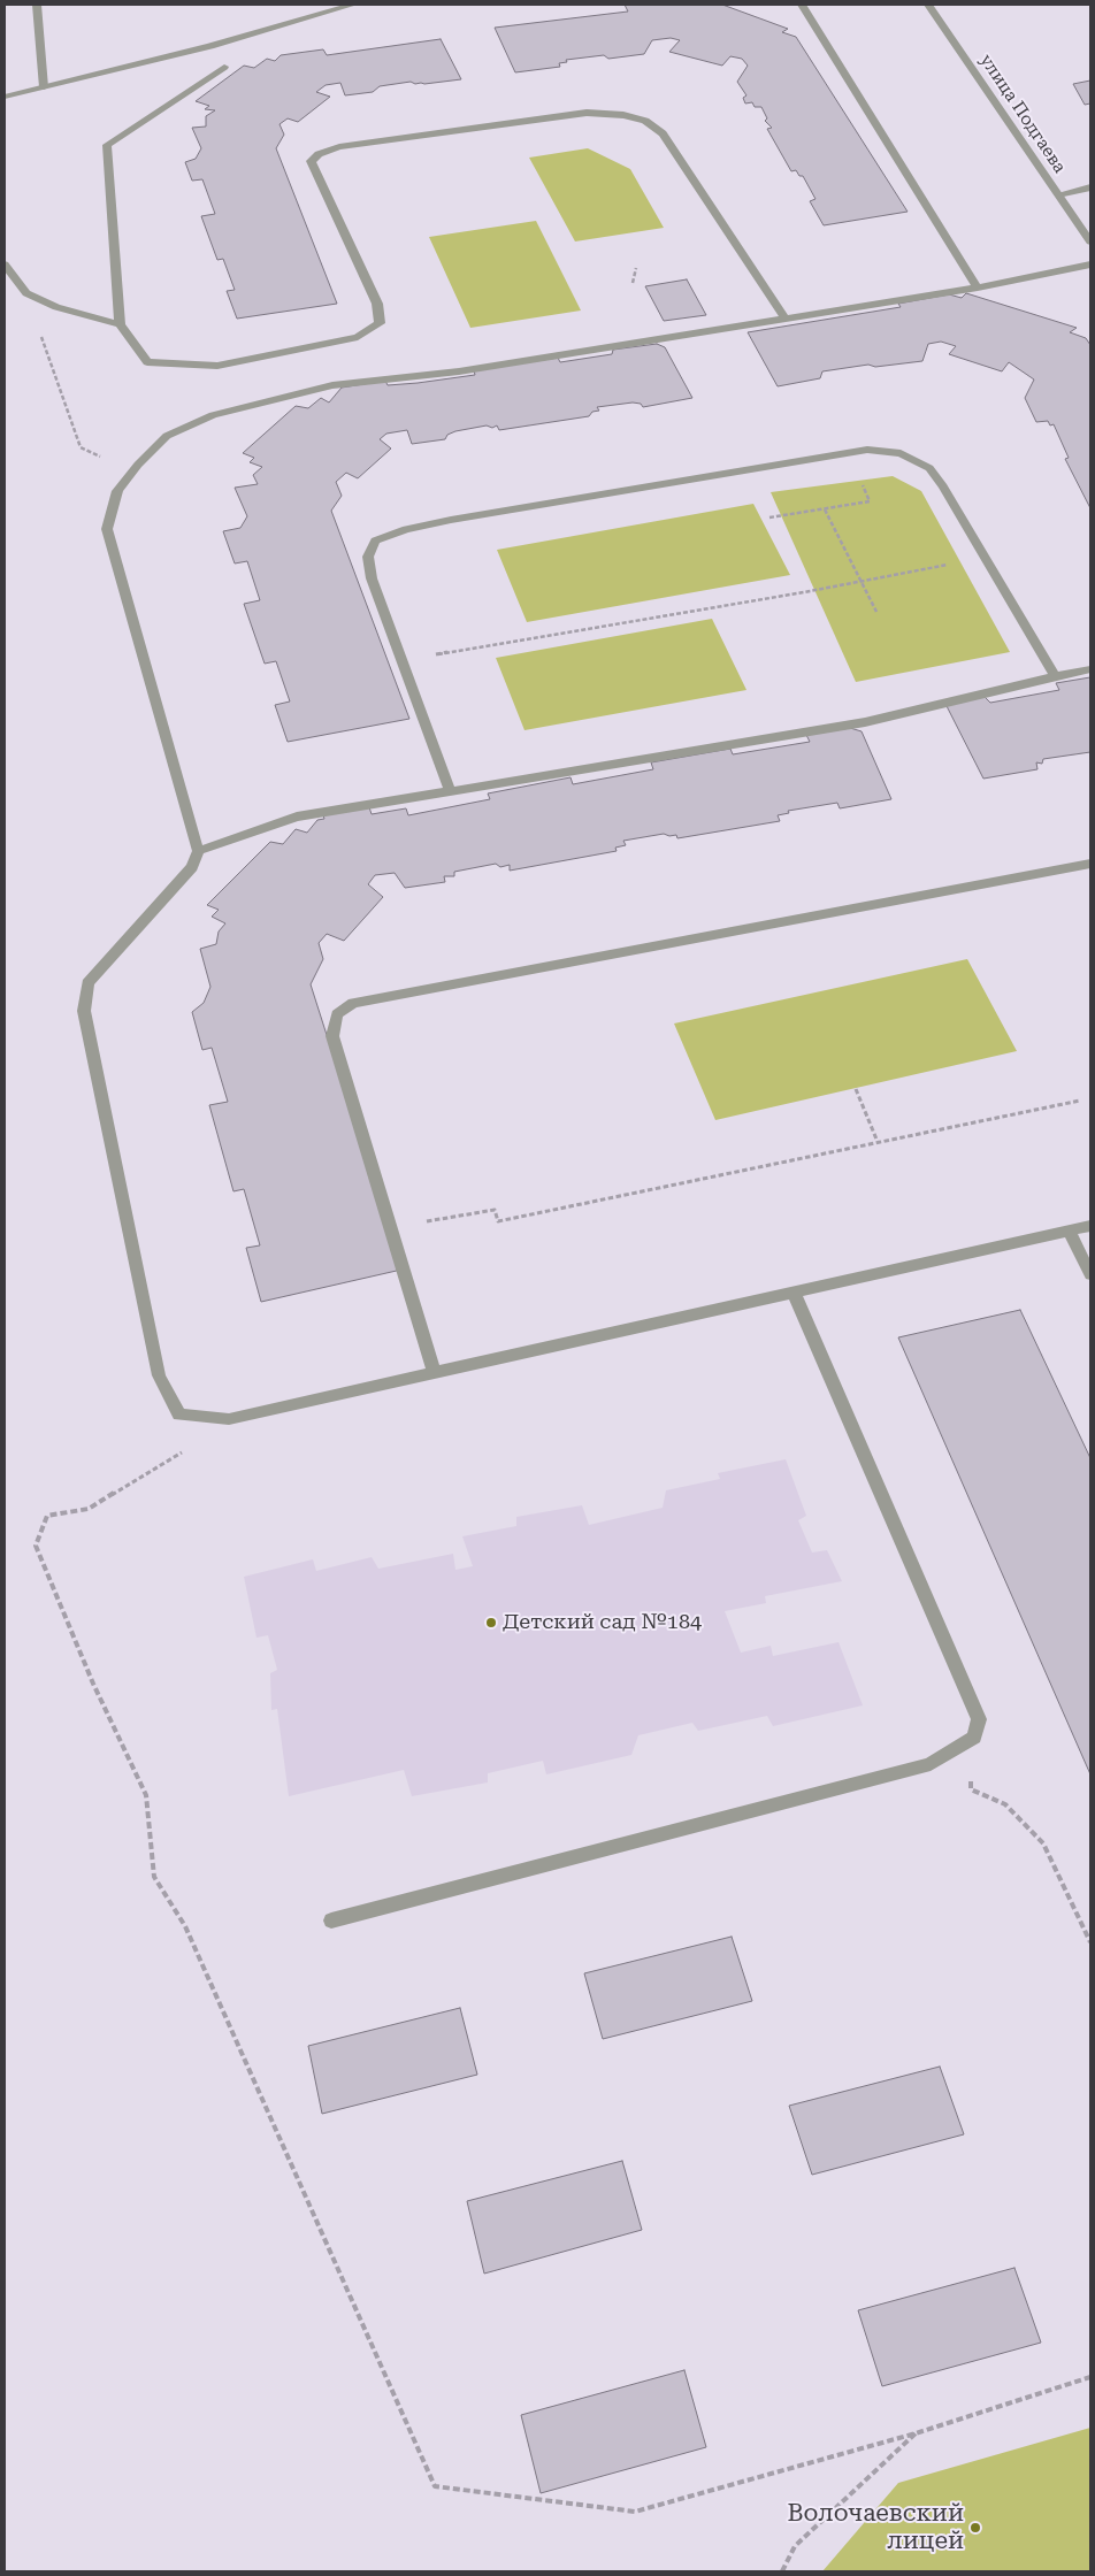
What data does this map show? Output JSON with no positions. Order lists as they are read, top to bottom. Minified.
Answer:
{"streets":{"street":["улица Подгаева"]},"places":["Детский сад №184","Волочаевский лицей"]}
